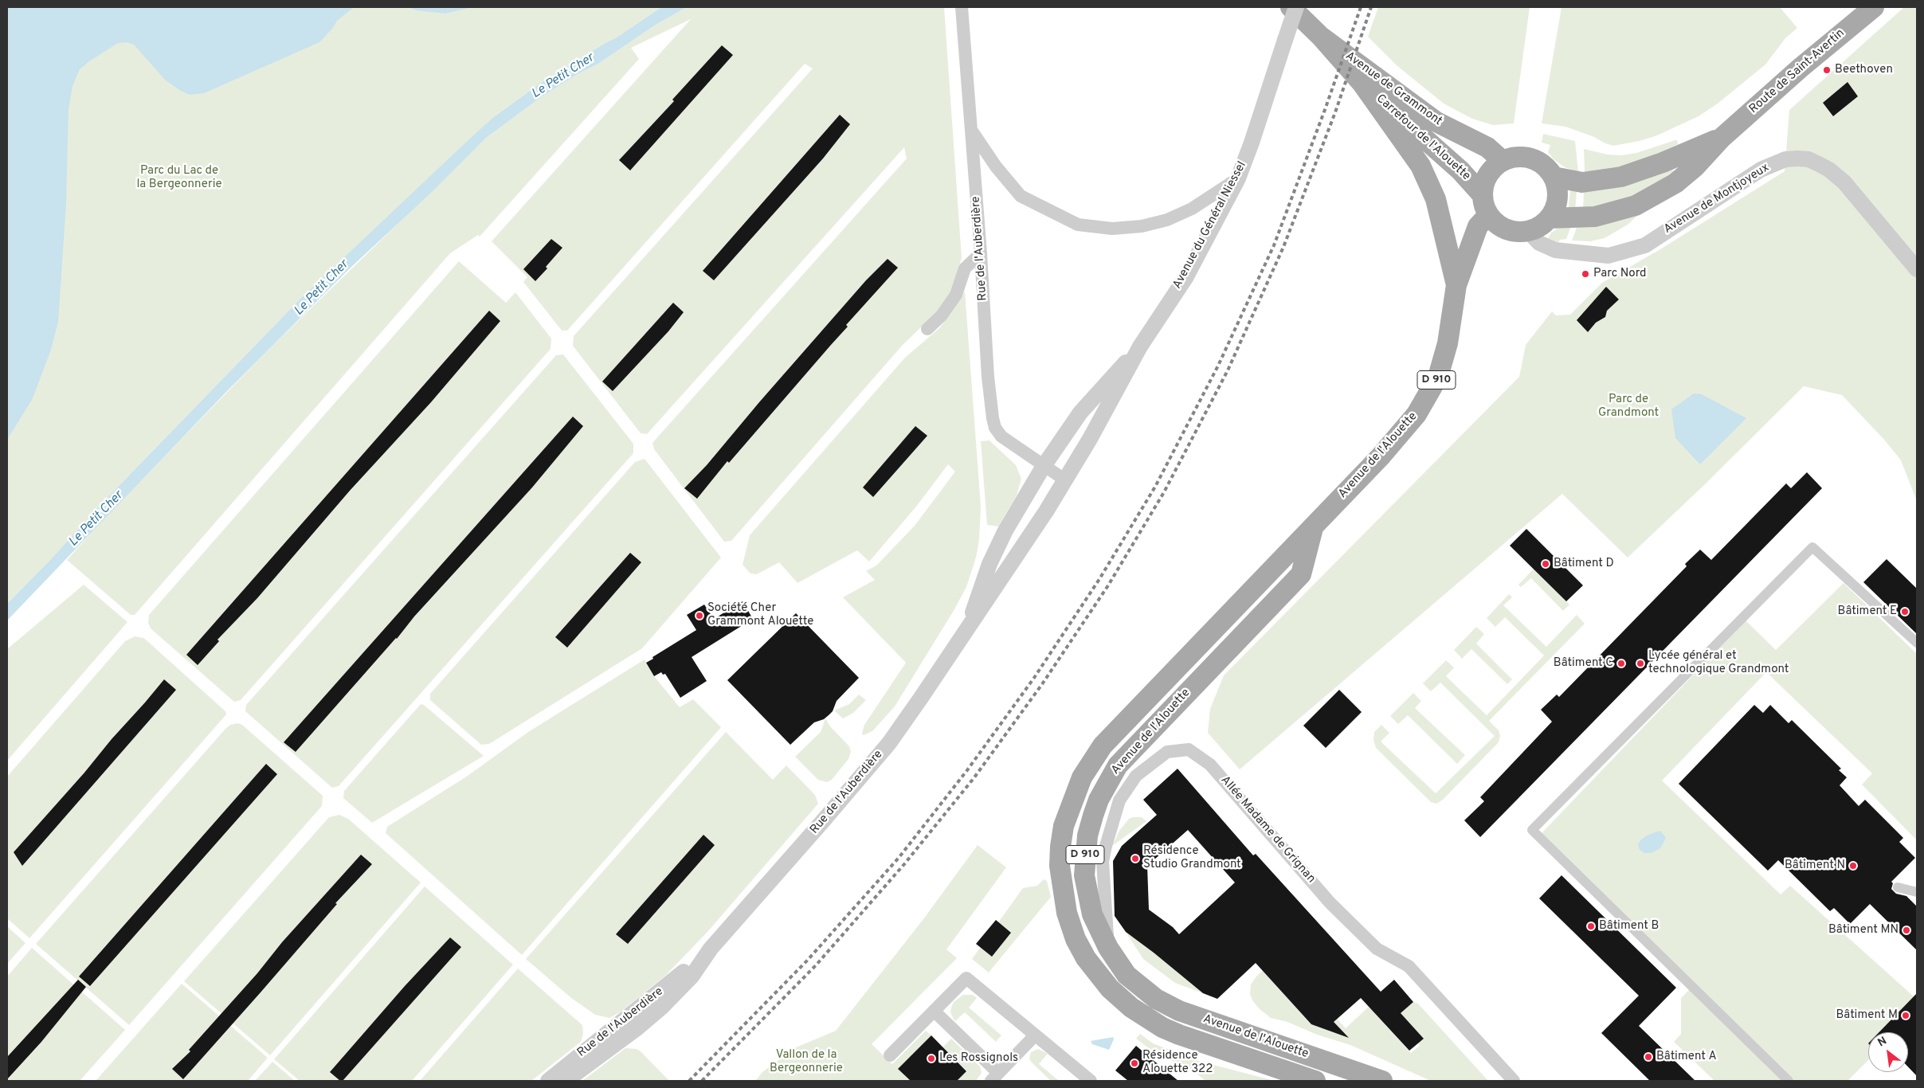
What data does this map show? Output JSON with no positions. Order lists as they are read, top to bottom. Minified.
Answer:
{"streets":{"main road":["Route de Saint-Avertin","Avenue de Grammont","Carrefour de l'Alouette","D 910","Avenue de l'Alouette"],"street":["Avenue de Montjoyeux","Avenue du Général Niessel","Rue de l'Auberdière","Allée Madame de Grignan"]},"crossings":[["Route de Saint-Avertin","Avenue de Grammont"],["Route de Saint-Avertin","Carrefour de l'Alouette"],["Route de Saint-Avertin","Avenue de Montjoyeux"],["Route de Saint-Avertin","D 910"],["Avenue de Grammont","Carrefour de l'Alouette"],["Avenue de Grammont","Avenue de Montjoyeux"],["Avenue de Grammont","D 910"],["Carrefour de l'Alouette","Avenue de Montjoyeux"],["Carrefour de l'Alouette","D 910"],["Carrefour de l'Alouette","Avenue de l'Alouette"],["Avenue de Montjoyeux","D 910"],["Avenue du Général Niessel","Rue de l'Auberdière"],["D 910","Avenue de l'Alouette"],["Avenue de l'Alouette","Allée Madame de Grignan"]],"water":["Le Petit Cher"],"parks":["Parc du Lac de la Bergeonnerie","Parc de Grandmont","Vallon de la Bergeonnerie"],"places":["Beethoven","Parc Nord","Bâtiment D","Bâtiment E","Société Cher Grammont Alouette","Bâtiment C","Lycée général et technologique Grandmont","Résidence Studio Grandmont","Bâtiment N","Bâtiment B","Bâtiment MN","Bâtiment M","Bâtiment A","Les Rossignols","Résidence Alouette 322"],"north":"top left"}
